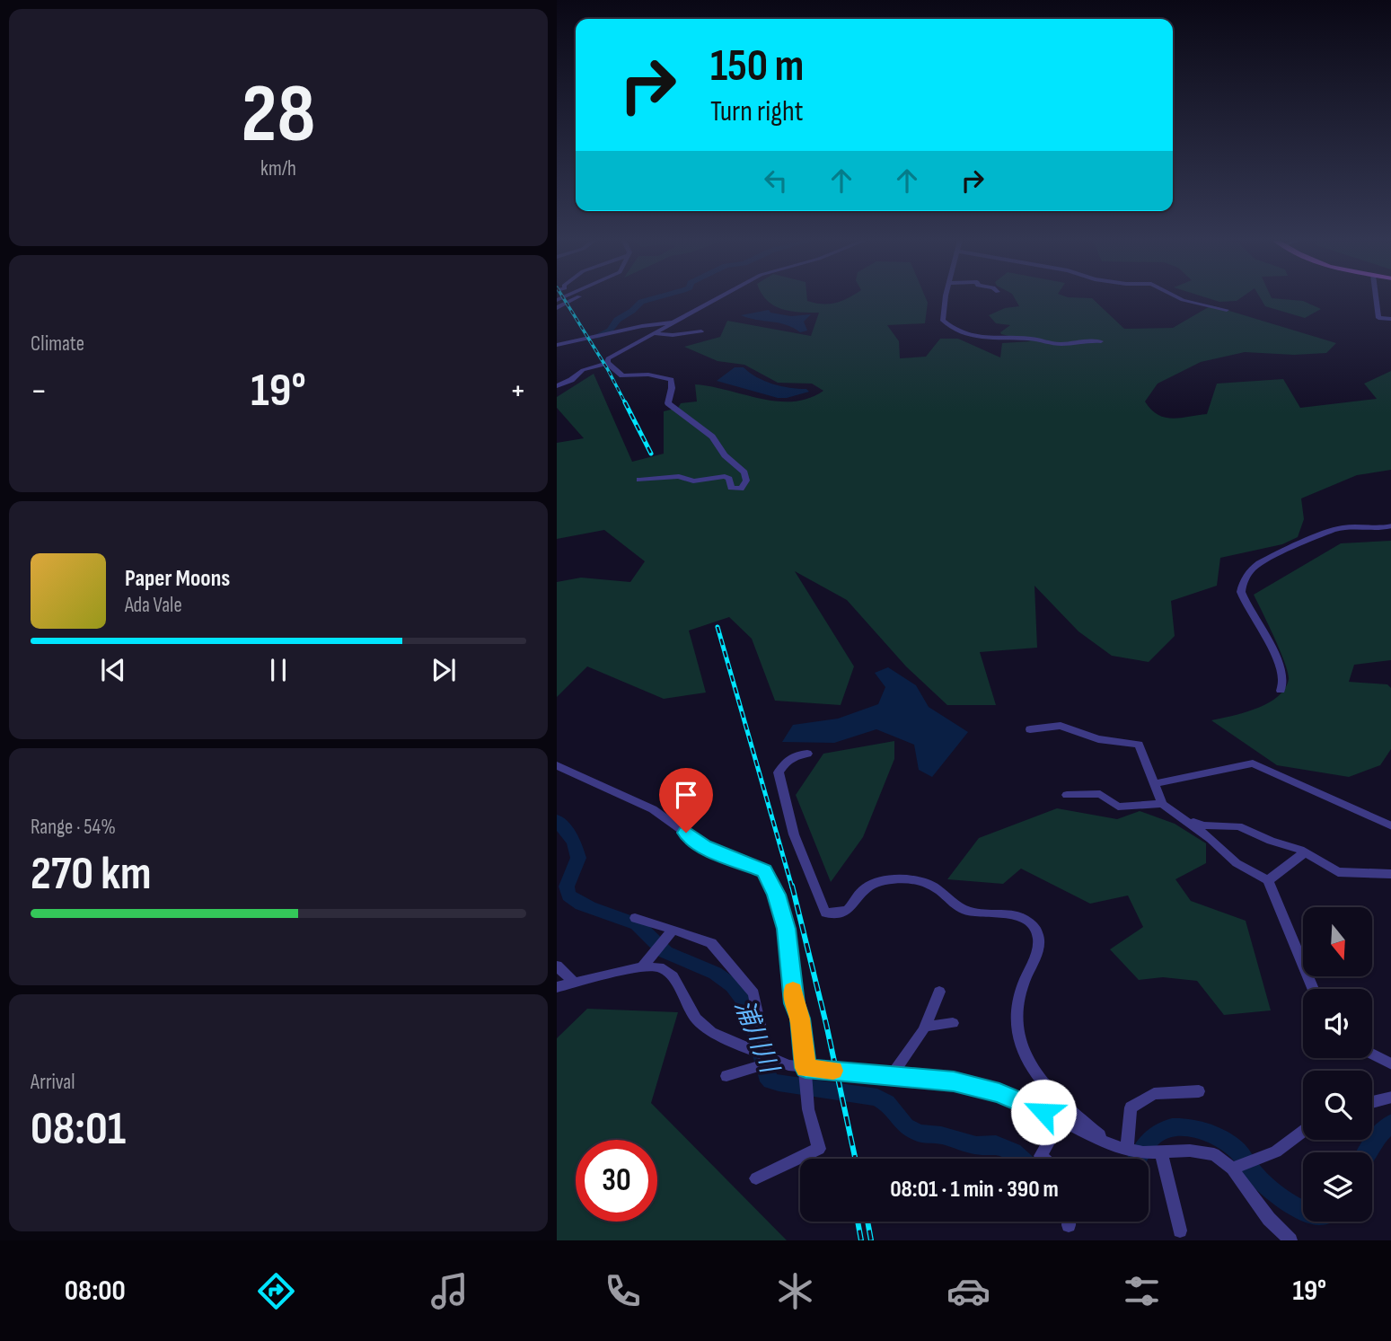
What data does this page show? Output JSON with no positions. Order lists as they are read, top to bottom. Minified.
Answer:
{"water":["浦川川"],"north":"bottom","page":{"tile":[["28","km/h"],"Climate",["Range · 54%","270 km"],["Arrival","08:01"]],"turn":["150 m","Turn right"],"heat":["−","19°","+"],"song":["Paper Moons","Ada Vale"],"limit":"30","trip":"08:01 · 1 min · 390 m","tabs":["08:00","19°"]}}
